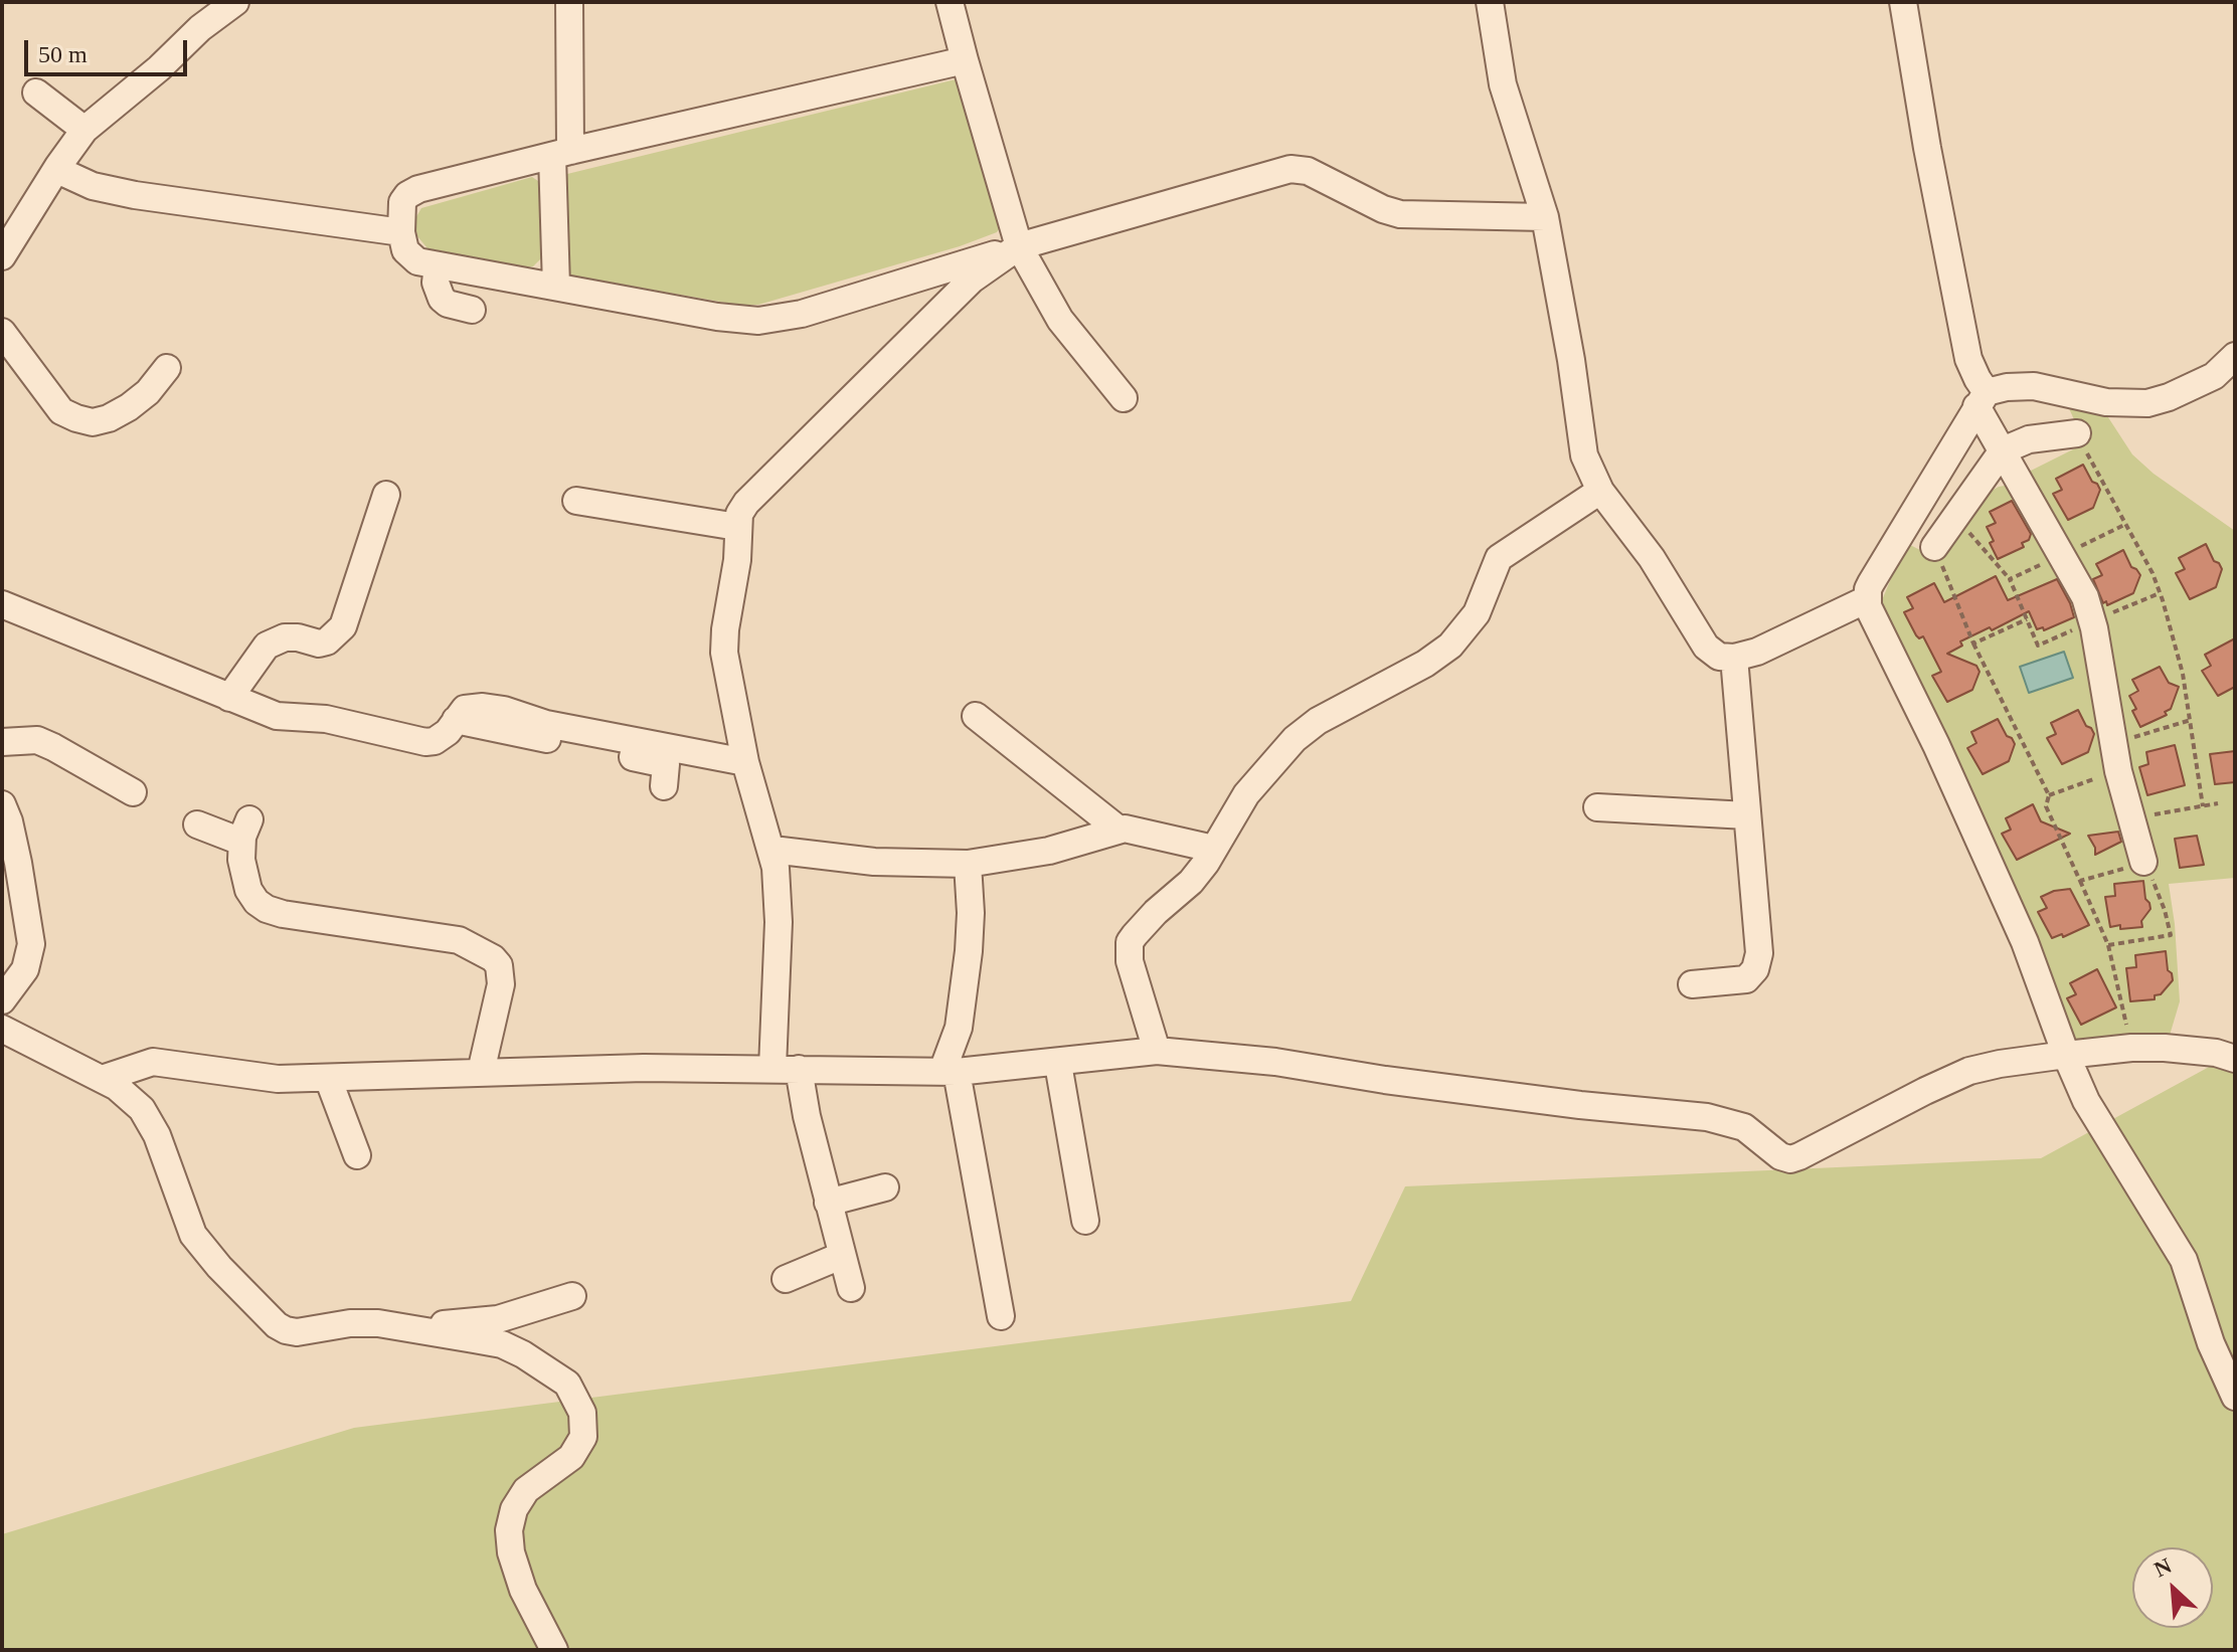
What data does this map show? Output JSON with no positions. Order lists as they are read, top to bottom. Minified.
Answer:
{"scale_bar":"50 m","north":"top left"}
